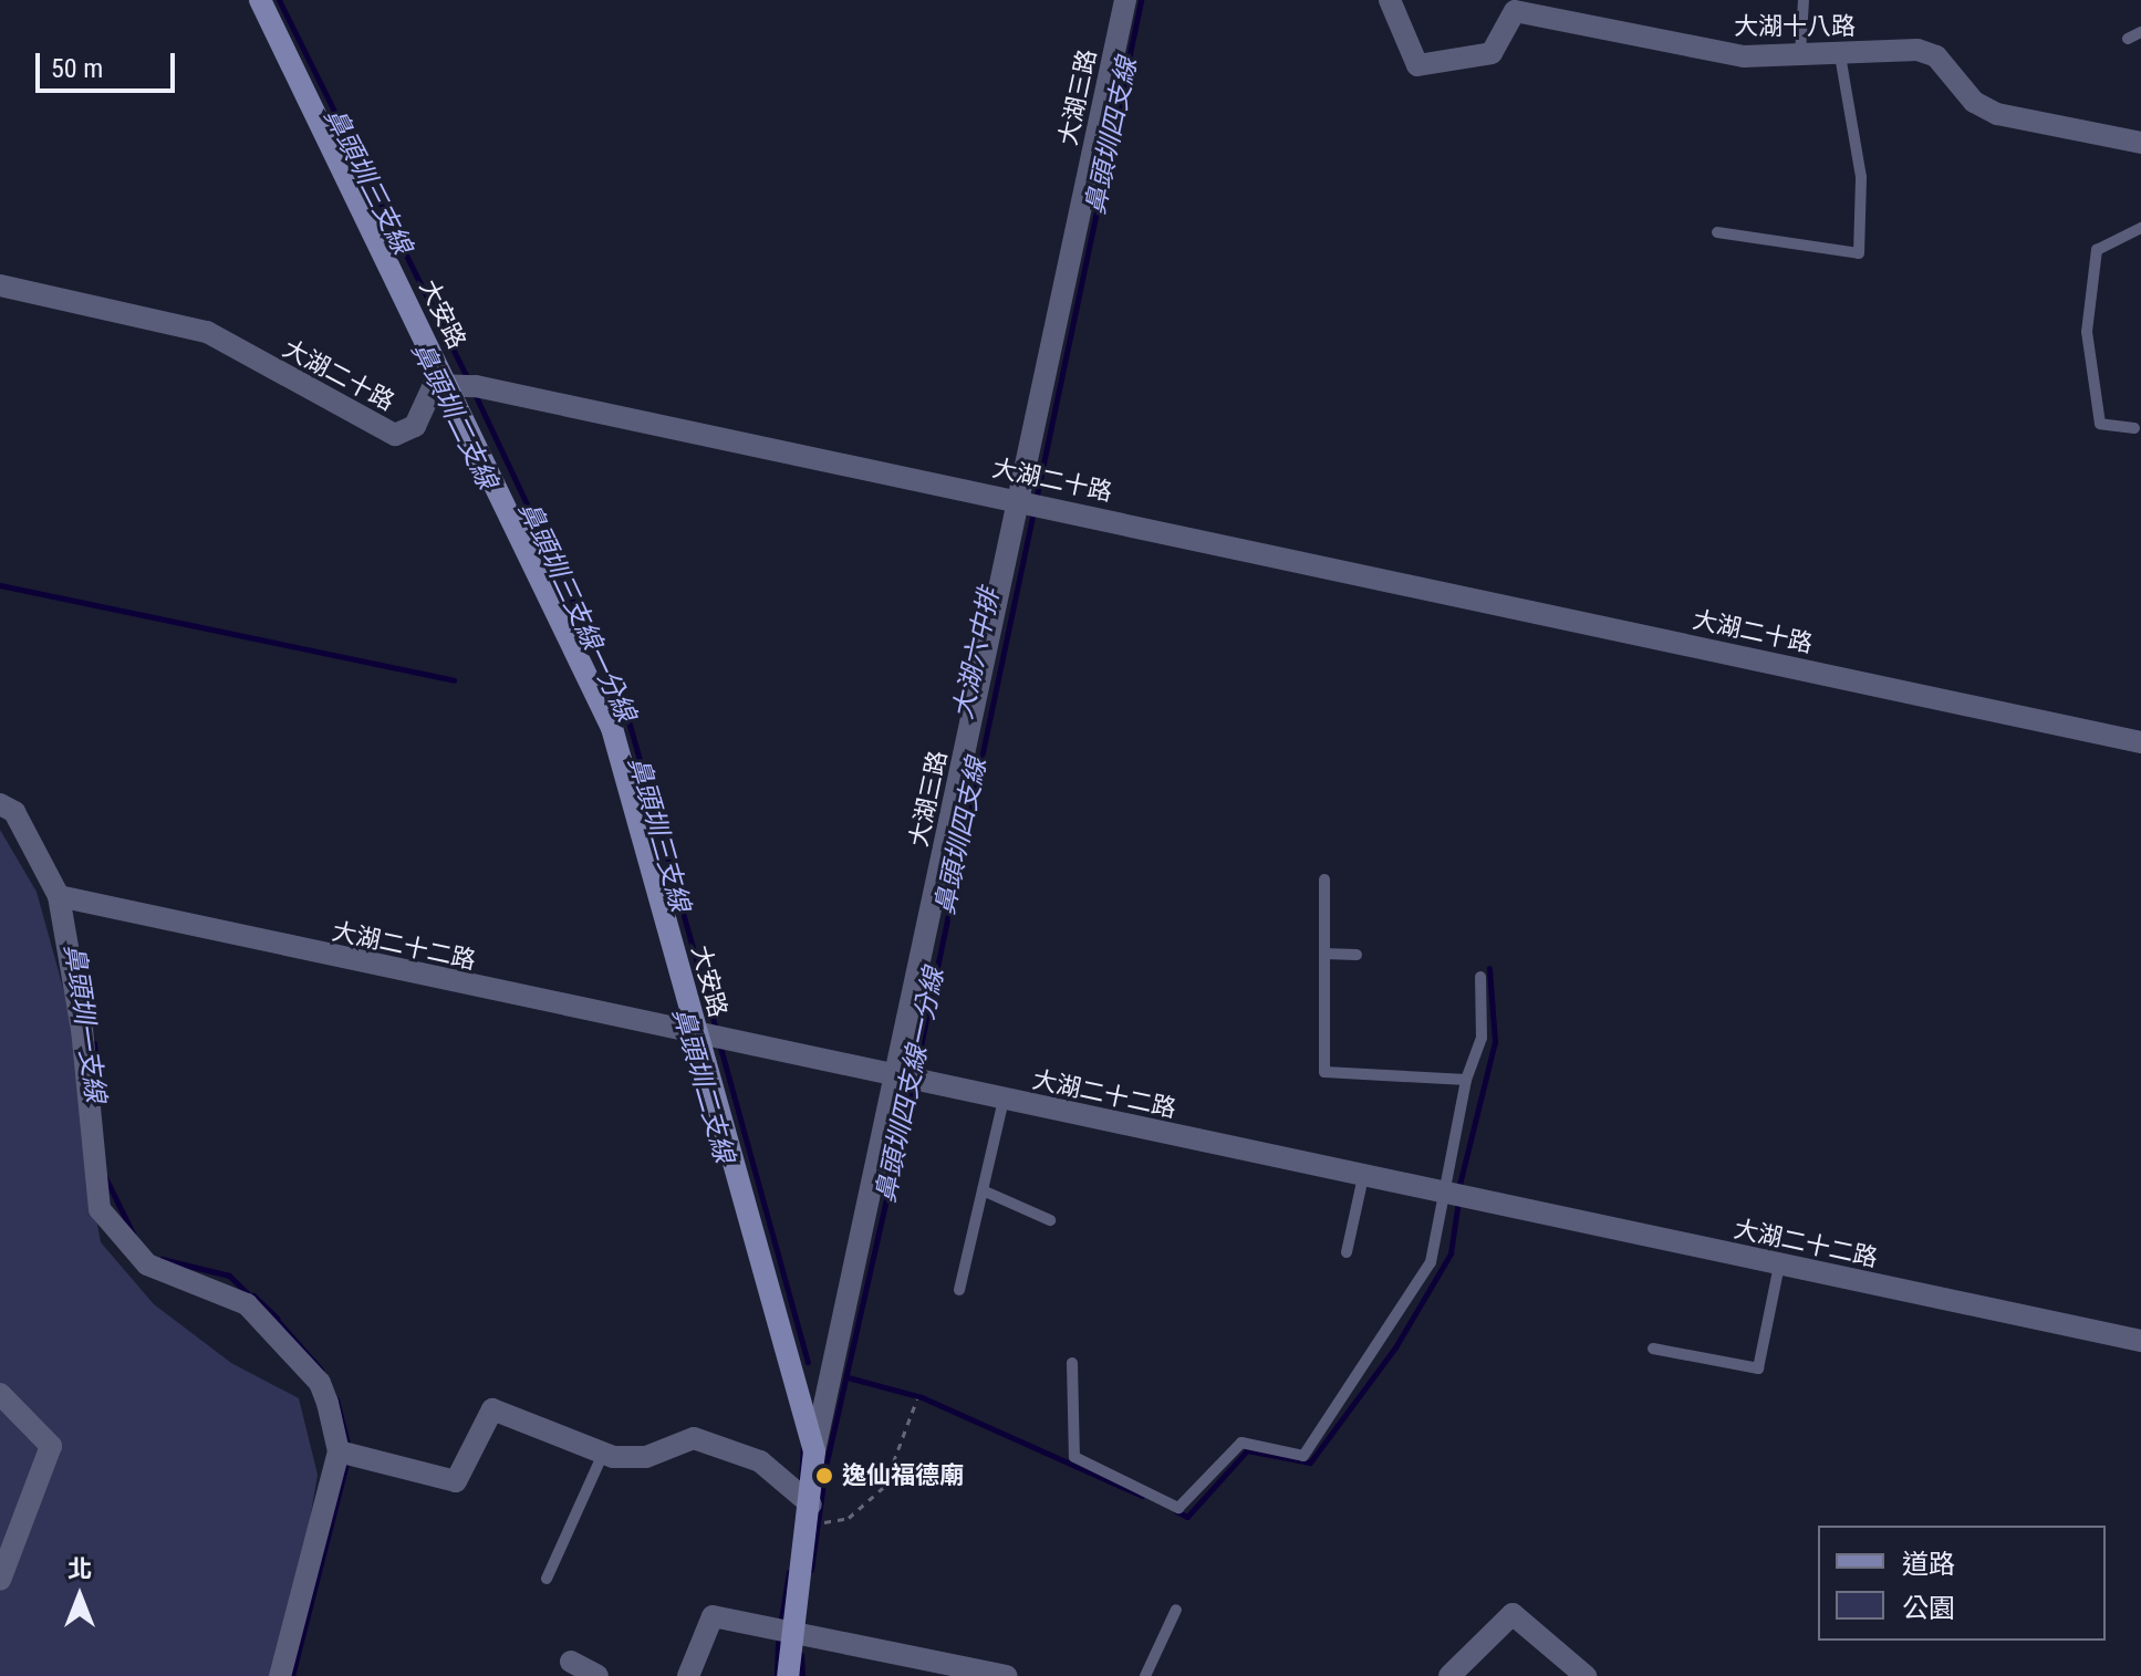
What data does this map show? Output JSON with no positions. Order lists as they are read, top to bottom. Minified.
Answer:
{"streets":{"street":["大湖十八路","大湖三路","大安路","大湖二十路","大湖二十二路"]},"crossings":[["大湖三路","大安路"],["大湖三路","大湖二十路"],["大湖三路","大湖二十二路"],["大安路","大湖二十路"],["大安路","大湖二十二路"]],"water":["鼻頭圳四支線","鼻頭圳三支線","鼻頭圳二支線","鼻頭圳三支線一分線","大湖六中排","鼻頭圳一支線","鼻頭圳四支線一分線"],"places":["逸仙福德廟"],"legend":["道路","公園"],"scale_bar":"50 m","north":"top"}
